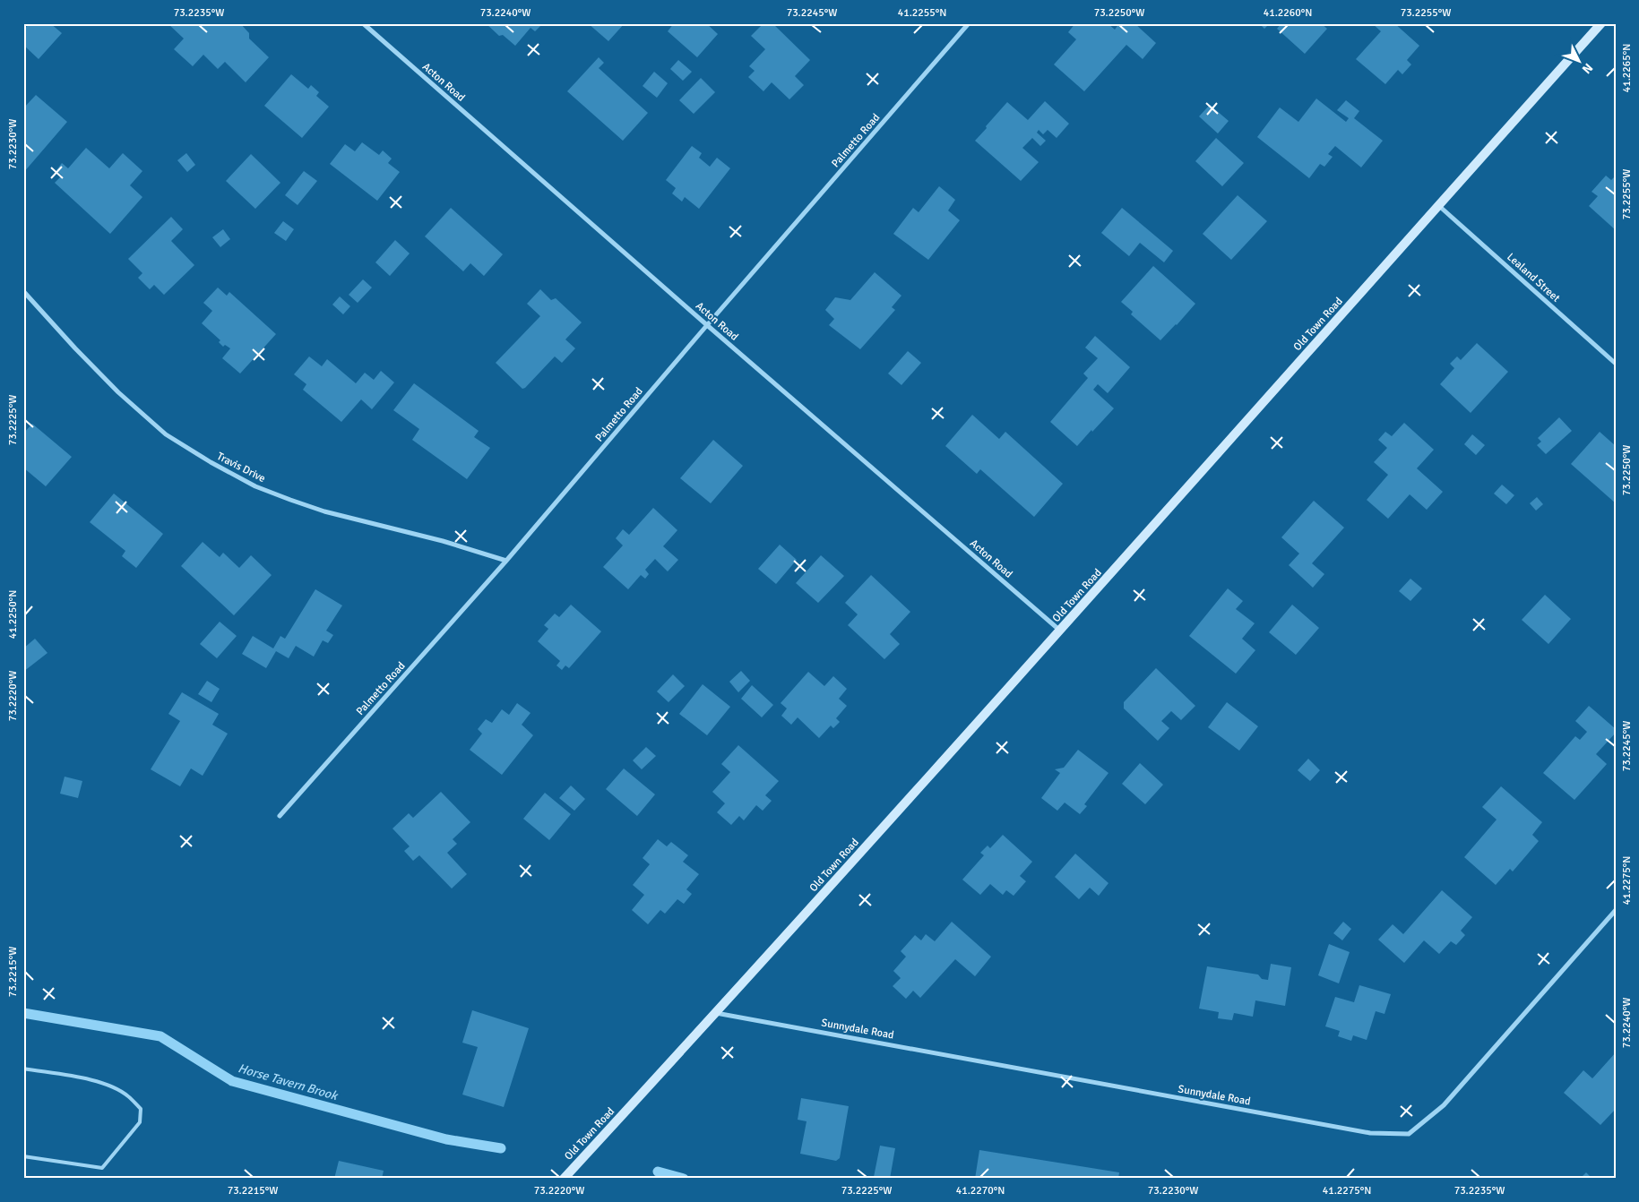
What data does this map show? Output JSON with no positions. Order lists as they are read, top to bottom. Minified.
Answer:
{"streets":{"main road":["Old Town Road"],"street":["Acton Road","Palmetto Road","Lealand Street","Travis Drive","Sunnydale Road"]},"crossings":[["Acton Road","Palmetto Road"],["Acton Road","Old Town Road"],["Palmetto Road","Travis Drive"],["Lealand Street","Old Town Road"],["Old Town Road","Sunnydale Road"]],"water":["Horse Tavern Brook"],"north":"bottom right","coordinates":["73.2235°W","73.2240°W","73.2245°W","41.2255°N","73.2250°W","41.2260°N","73.2255°W","41.2265°N","73.2230°W","73.2225°W","41.2250°N","73.2220°W","41.2275°N","73.2215°W","41.2270°N"]}
